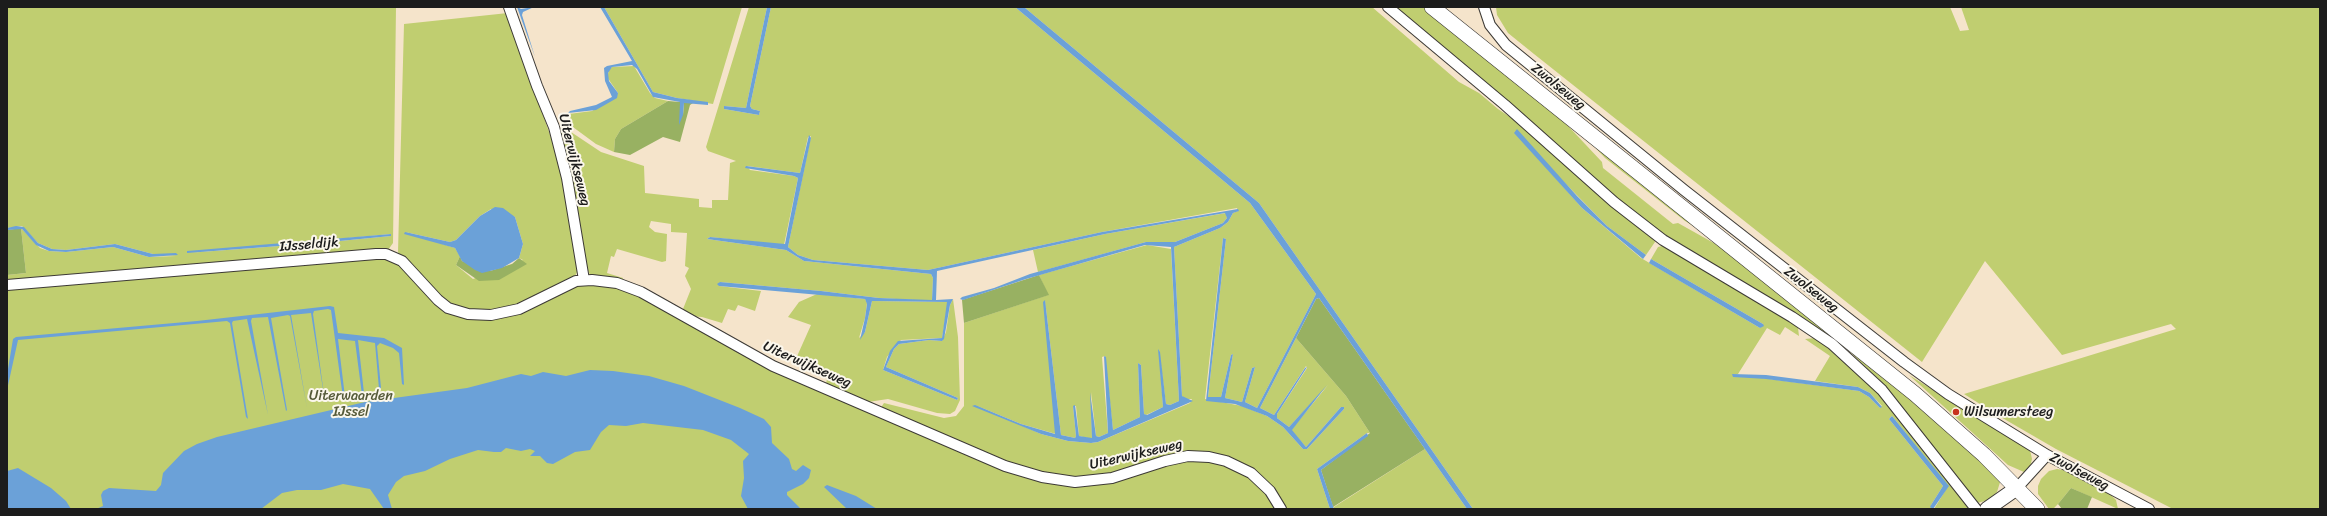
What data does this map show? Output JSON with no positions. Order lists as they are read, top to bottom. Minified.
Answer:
{"streets":{"main road":["Zwolseweg"],"street":["Uiterwijkseweg","IJsseldijk"]},"crossings":[["Uiterwijkseweg","IJsseldijk"]],"parks":["Uiterwaarden IJssel"],"places":["Wilsumersteeg"]}
